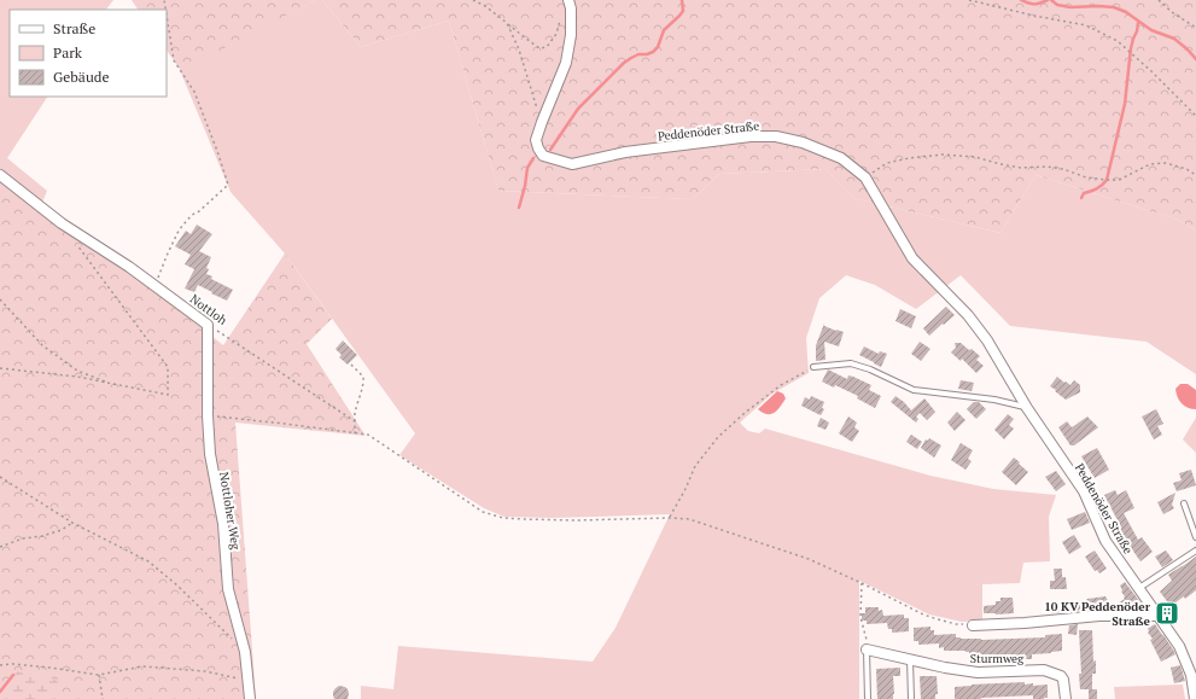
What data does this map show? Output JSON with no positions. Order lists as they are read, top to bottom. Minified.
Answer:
{"streets":{"street":["Peddenöder Straße","Nottloh","Nottloher Weg","Sturmweg"]},"crossings":[["Nottloh","Nottloher Weg"]],"places":{"building":["10 KV Peddenöder Straße"]},"legend":["Straße","Park","Gebäude"]}
